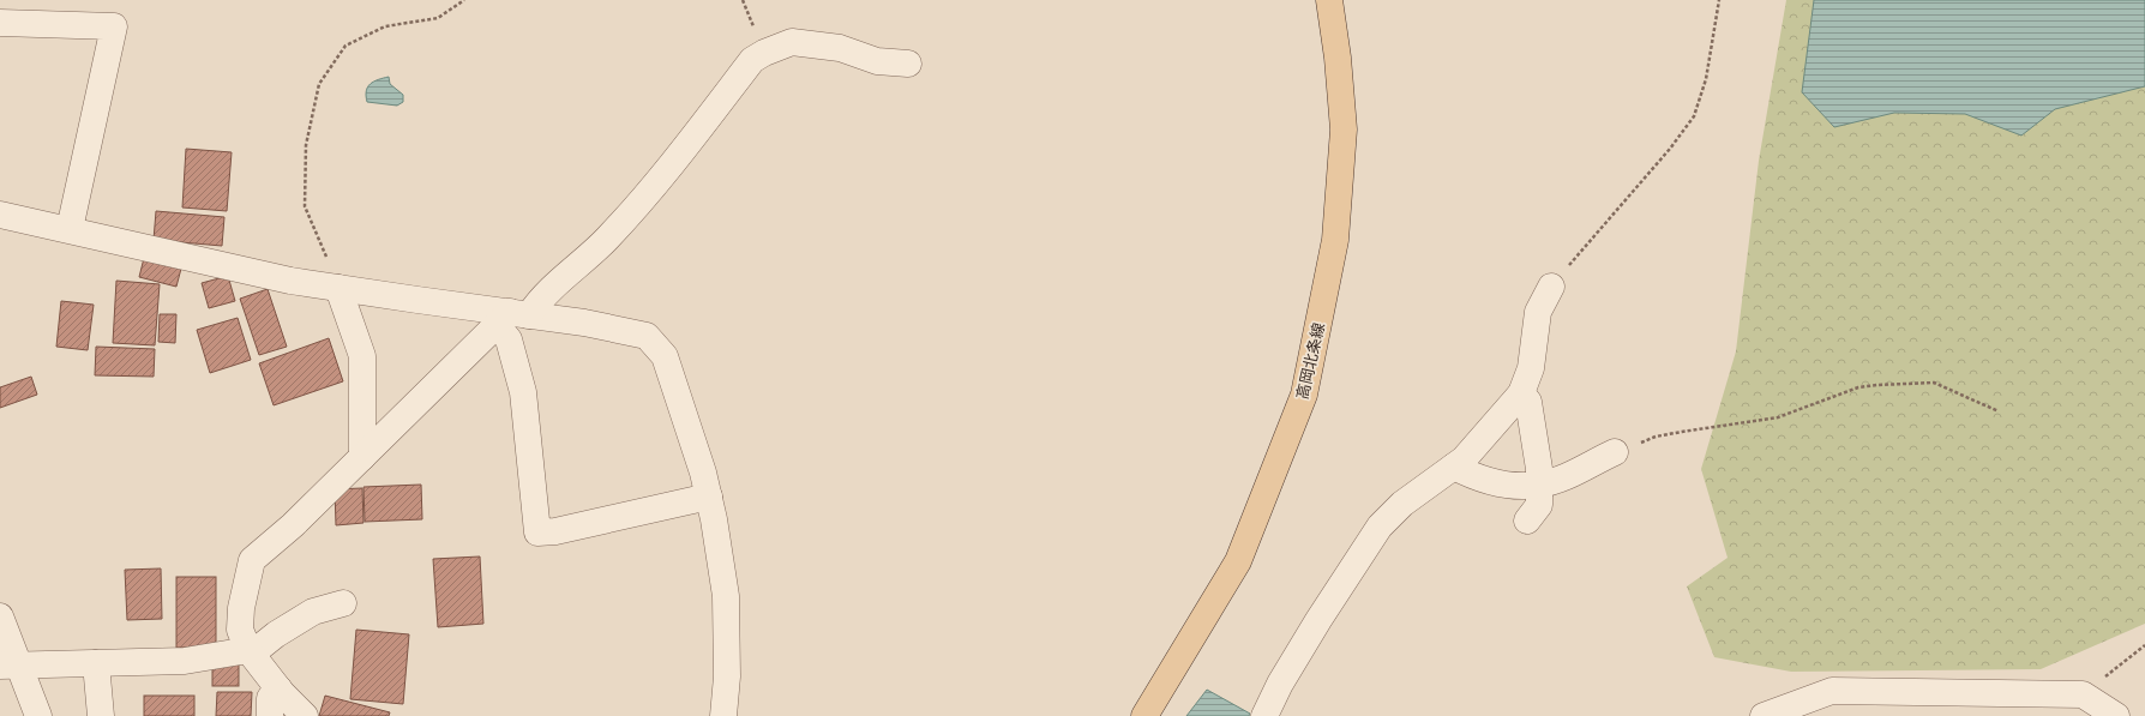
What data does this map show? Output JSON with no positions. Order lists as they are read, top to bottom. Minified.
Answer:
{"streets":{"main road":["高岡北条線"]}}
